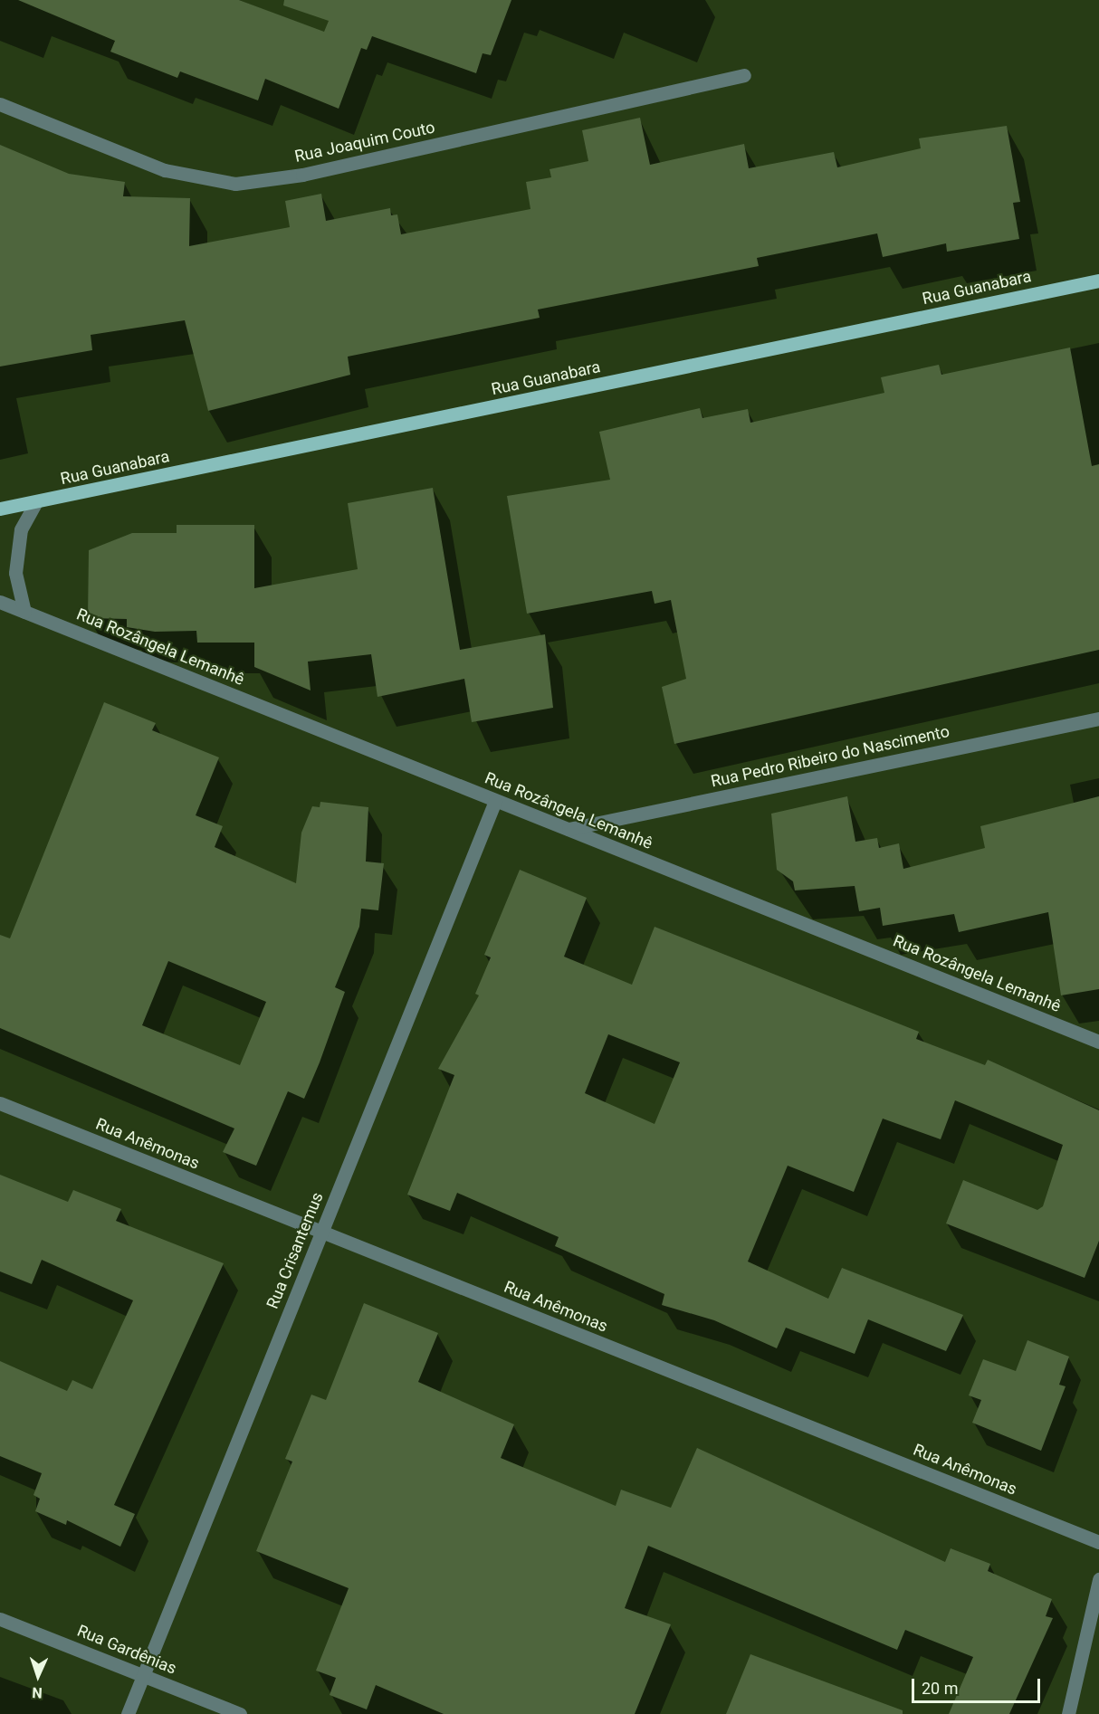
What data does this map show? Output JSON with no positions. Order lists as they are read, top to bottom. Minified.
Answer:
{"streets":{"main road":["Rua Guanabara"],"street":["Rua Joaquim Couto","Rua Rozângela Lemanhê","Rua Pedro Ribeiro do Nascimento","Rua Anêmonas","Rua Crisantemus","Rua Gardênias"]},"crossings":[["Rua Rozângela Lemanhê","Rua Pedro Ribeiro do Nascimento"],["Rua Rozângela Lemanhê","Rua Crisantemus"],["Rua Anêmonas","Rua Crisantemus"],["Rua Crisantemus","Rua Gardênias"]],"scale_bar":"20 m","north":"bottom"}
